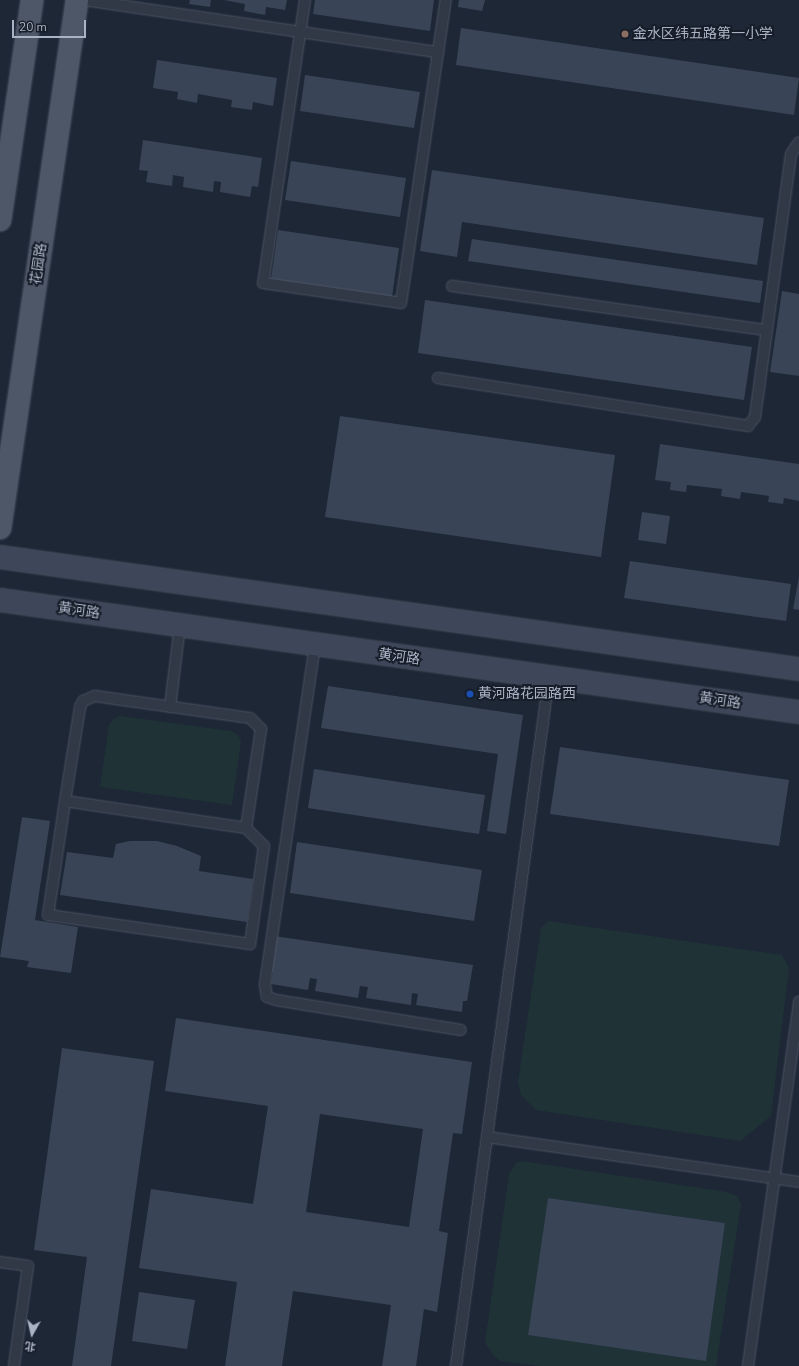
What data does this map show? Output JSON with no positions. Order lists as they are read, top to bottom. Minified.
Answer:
{"streets":{"main road":["花园路","黄河路"]},"places":["金水区纬五路第一小学","黄河路花园路西"],"scale_bar":"20 m","north":"bottom"}
